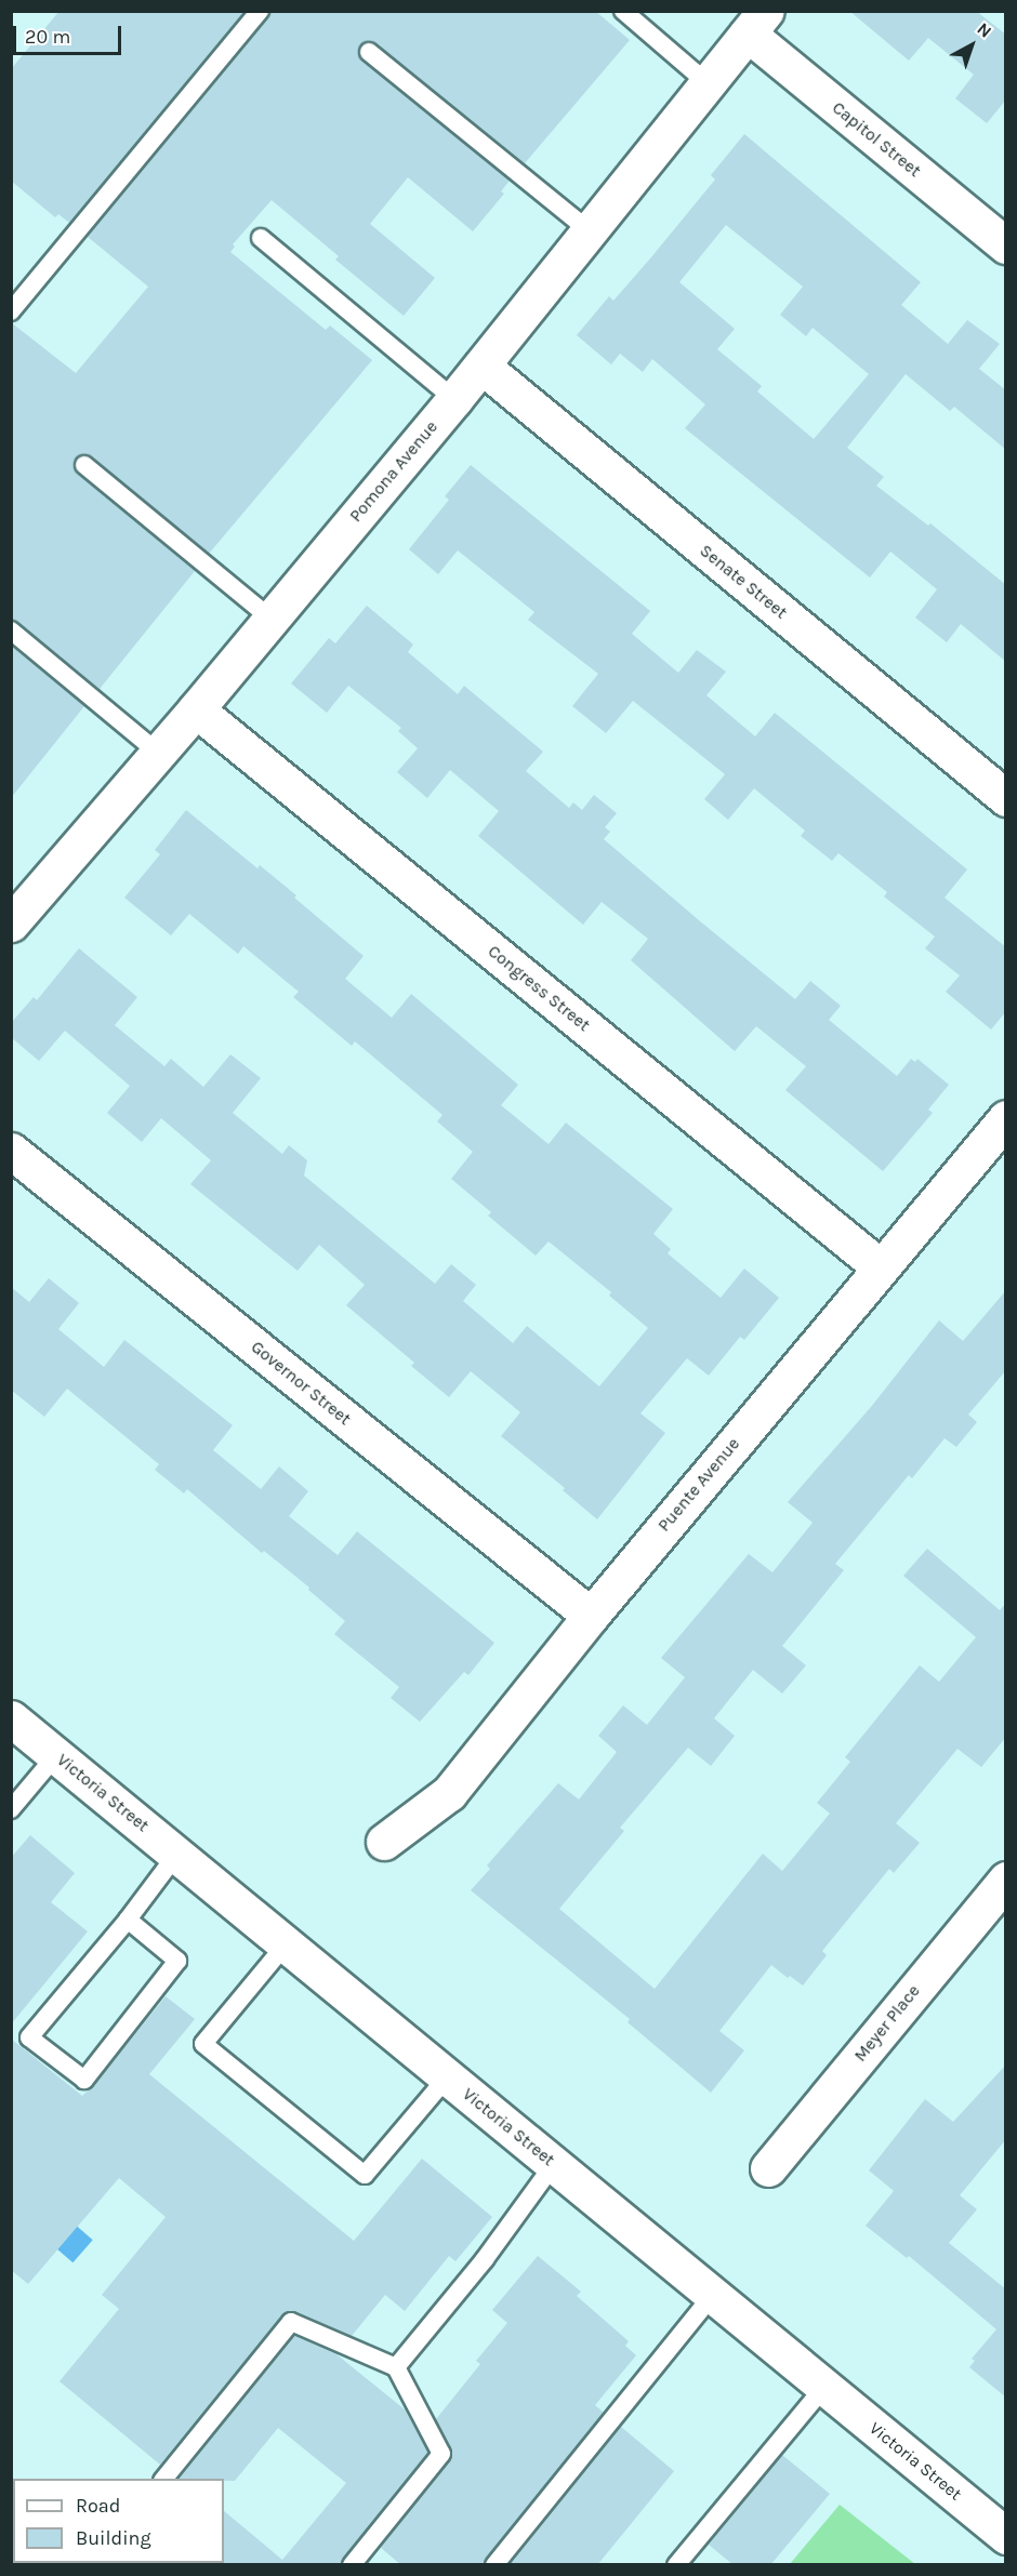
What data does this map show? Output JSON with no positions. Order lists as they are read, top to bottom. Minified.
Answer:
{"streets":{"street":["Capitol Street","Pomona Avenue","Senate Street","Congress Street","Governor Street","Puente Avenue","Victoria Street","Meyer Place"]},"crossings":[["Capitol Street","Pomona Avenue"],["Pomona Avenue","Senate Street"],["Pomona Avenue","Congress Street"],["Congress Street","Puente Avenue"],["Governor Street","Puente Avenue"]],"legend":["Road","Building"],"scale_bar":"20 m","north":"top right"}
